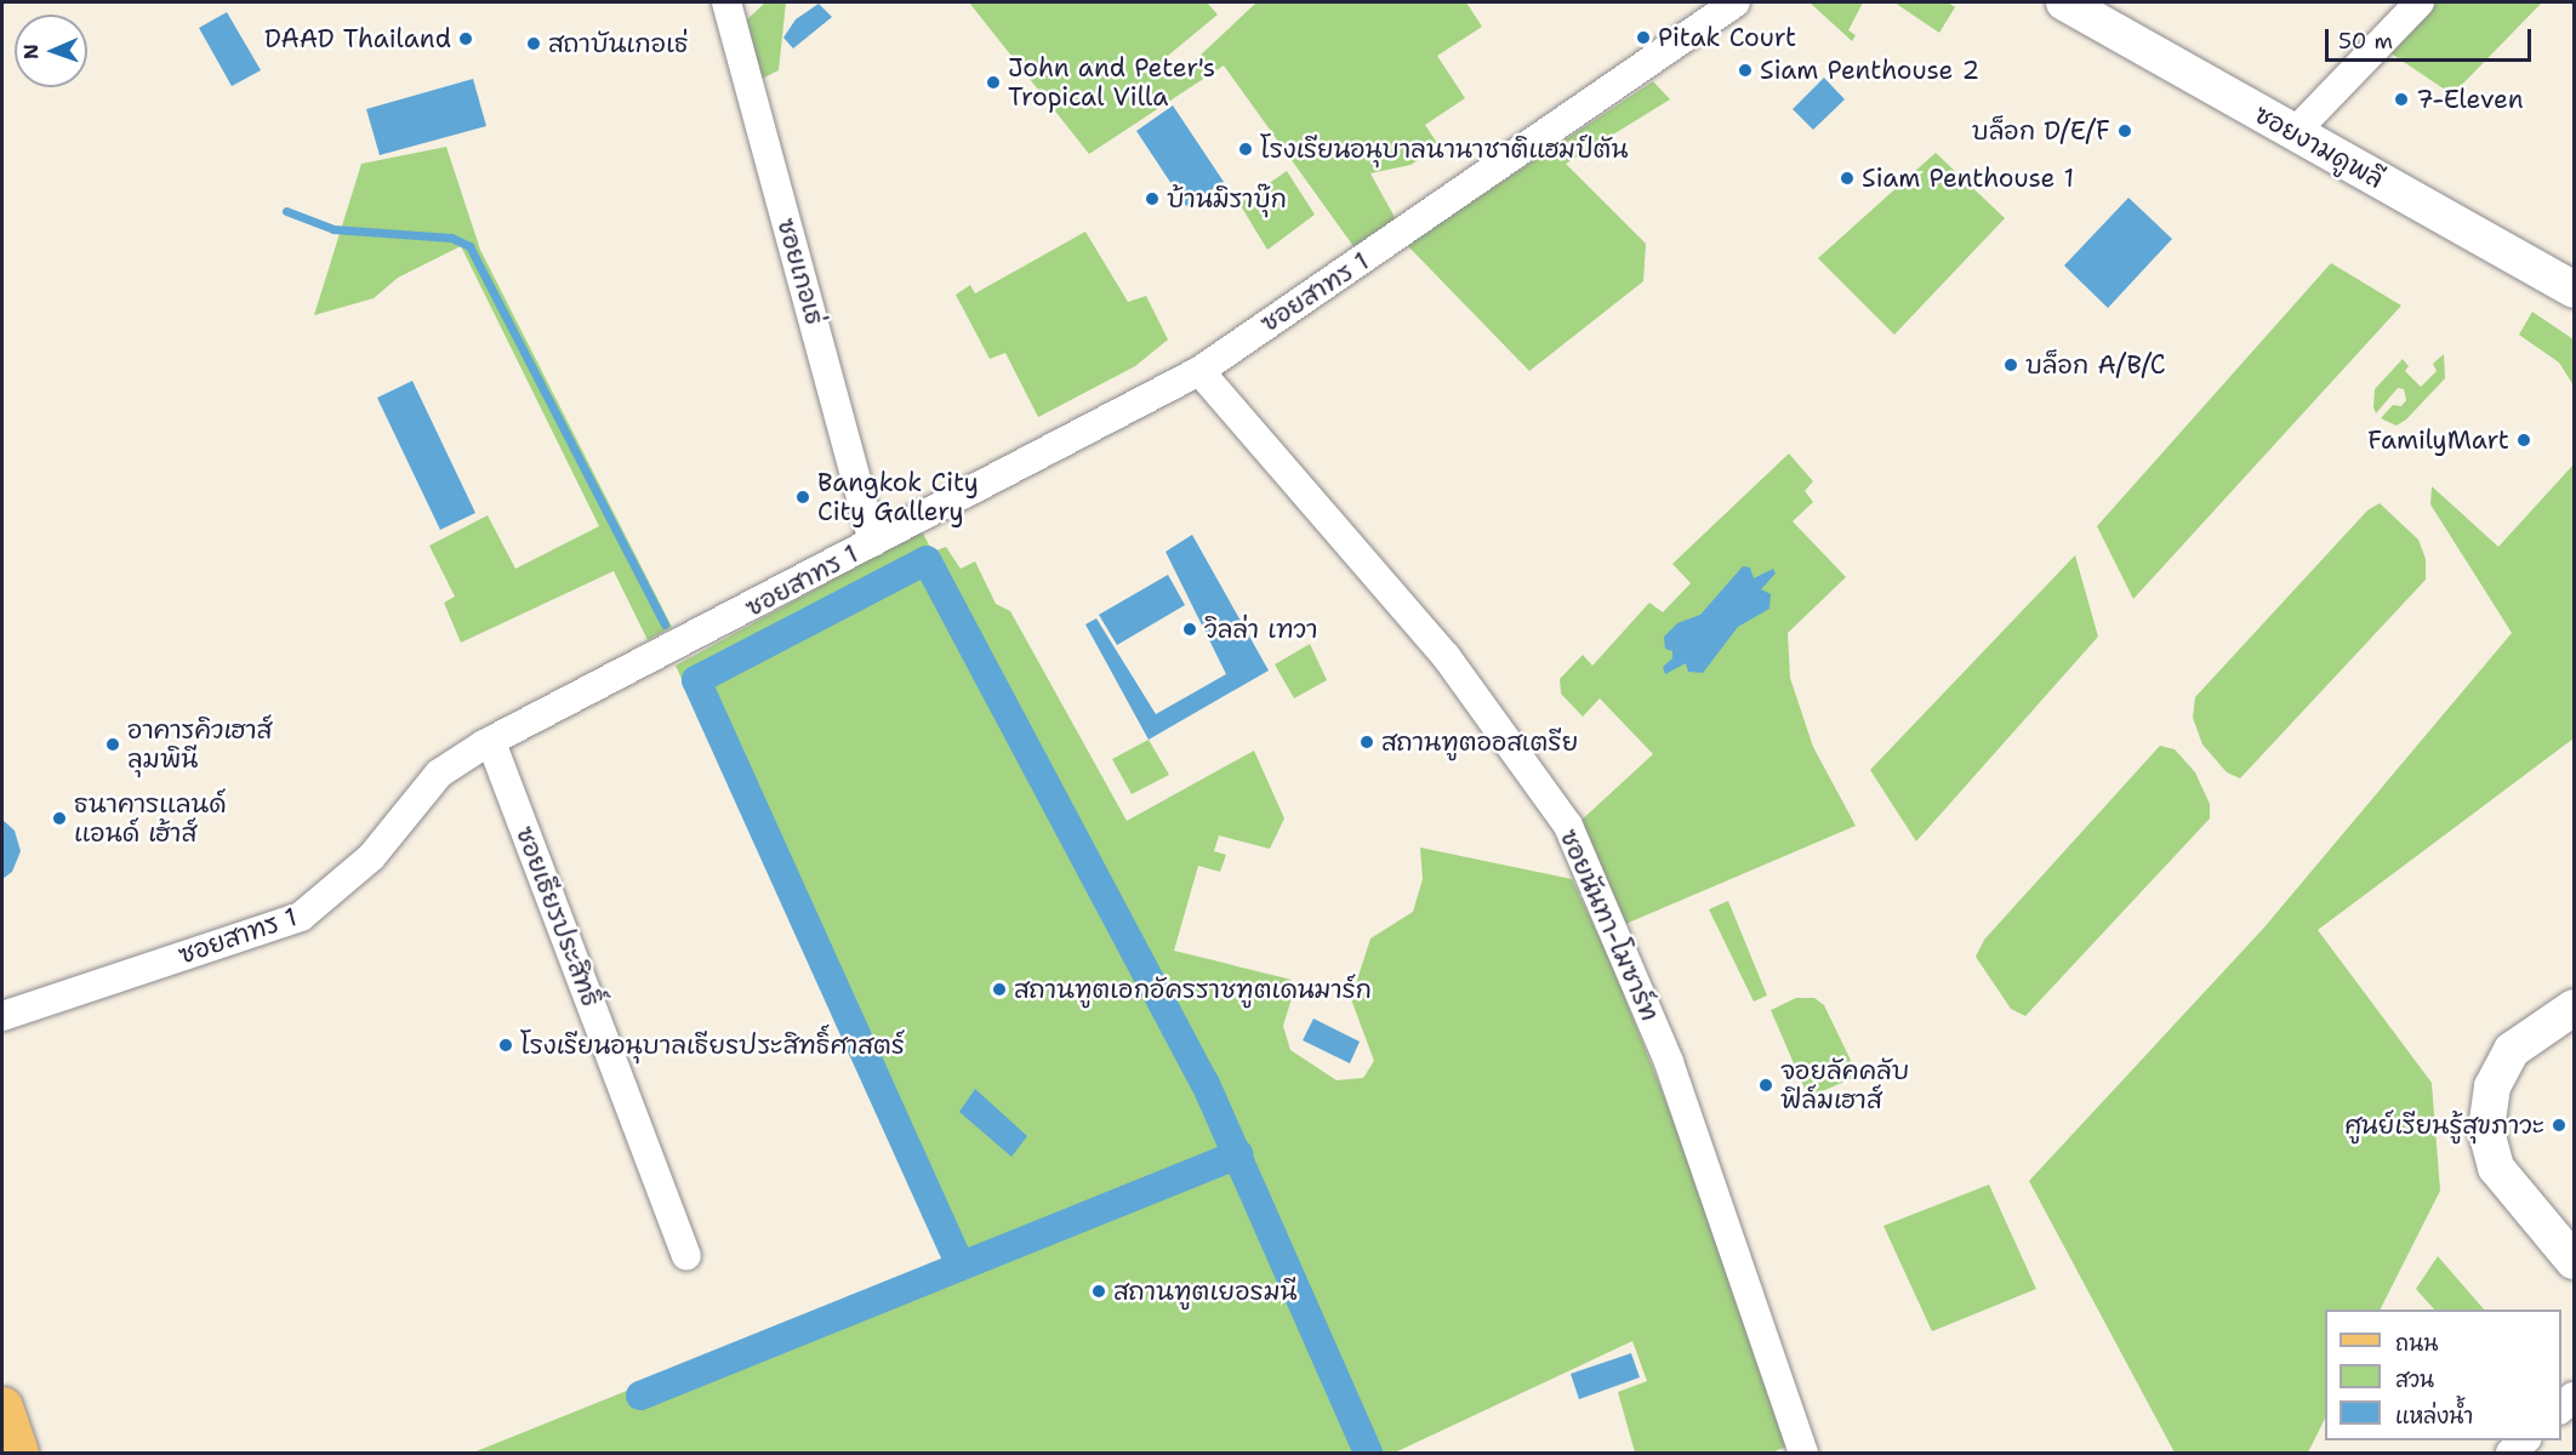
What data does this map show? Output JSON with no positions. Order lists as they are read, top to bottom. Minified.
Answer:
{"streets":{"street":["ซอยงามดูพลี","ซอยเกอเธ่","ซอยสาทร 1","ซอยเธียรประสิทธิ์","ซอยนันทา-โมซาร์ท"]},"crossings":[["ซอยเกอเธ่","ซอยสาทร 1"],["ซอยสาทร 1","ซอยเธียรประสิทธิ์"],["ซอยสาทร 1","ซอยนันทา-โมซาร์ท"]],"places":["Pitak Court","DAAD Thailand","สถาบันเกอเธ่","Siam Penthouse 2","John and Peter's Tropical Villa","7-Eleven","บล็อก D/E/F","โรงเรียนอนุบาลนานาชาติแฮมป์ตัน","Siam Penthouse 1","บ้านมิราบุ๊ก","บล็อก A/B/C","FamilyMart","Bangkok City City Gallery","วิลล่า เทวา","สถานทูตออสเตรีย","อาคารคิวเฮาส์ ลุมพินี","ธนาคารแลนด์ แอนด์ เฮ้าส์","สถานทูตเอกอัครราชทูตเดนมาร์ก","โรงเรียนอนุบาลเธียรประสิทธิ์ศาสตร์","จอยลัคคลับ ฟิล์มเฮาส์","ศูนย์เรียนรู้สุขภาวะ","สถานทูตเยอรมนี"],"legend":["ถนน","สวน","แหล่งน้ำ"],"scale_bar":"50 m","north":"left"}
